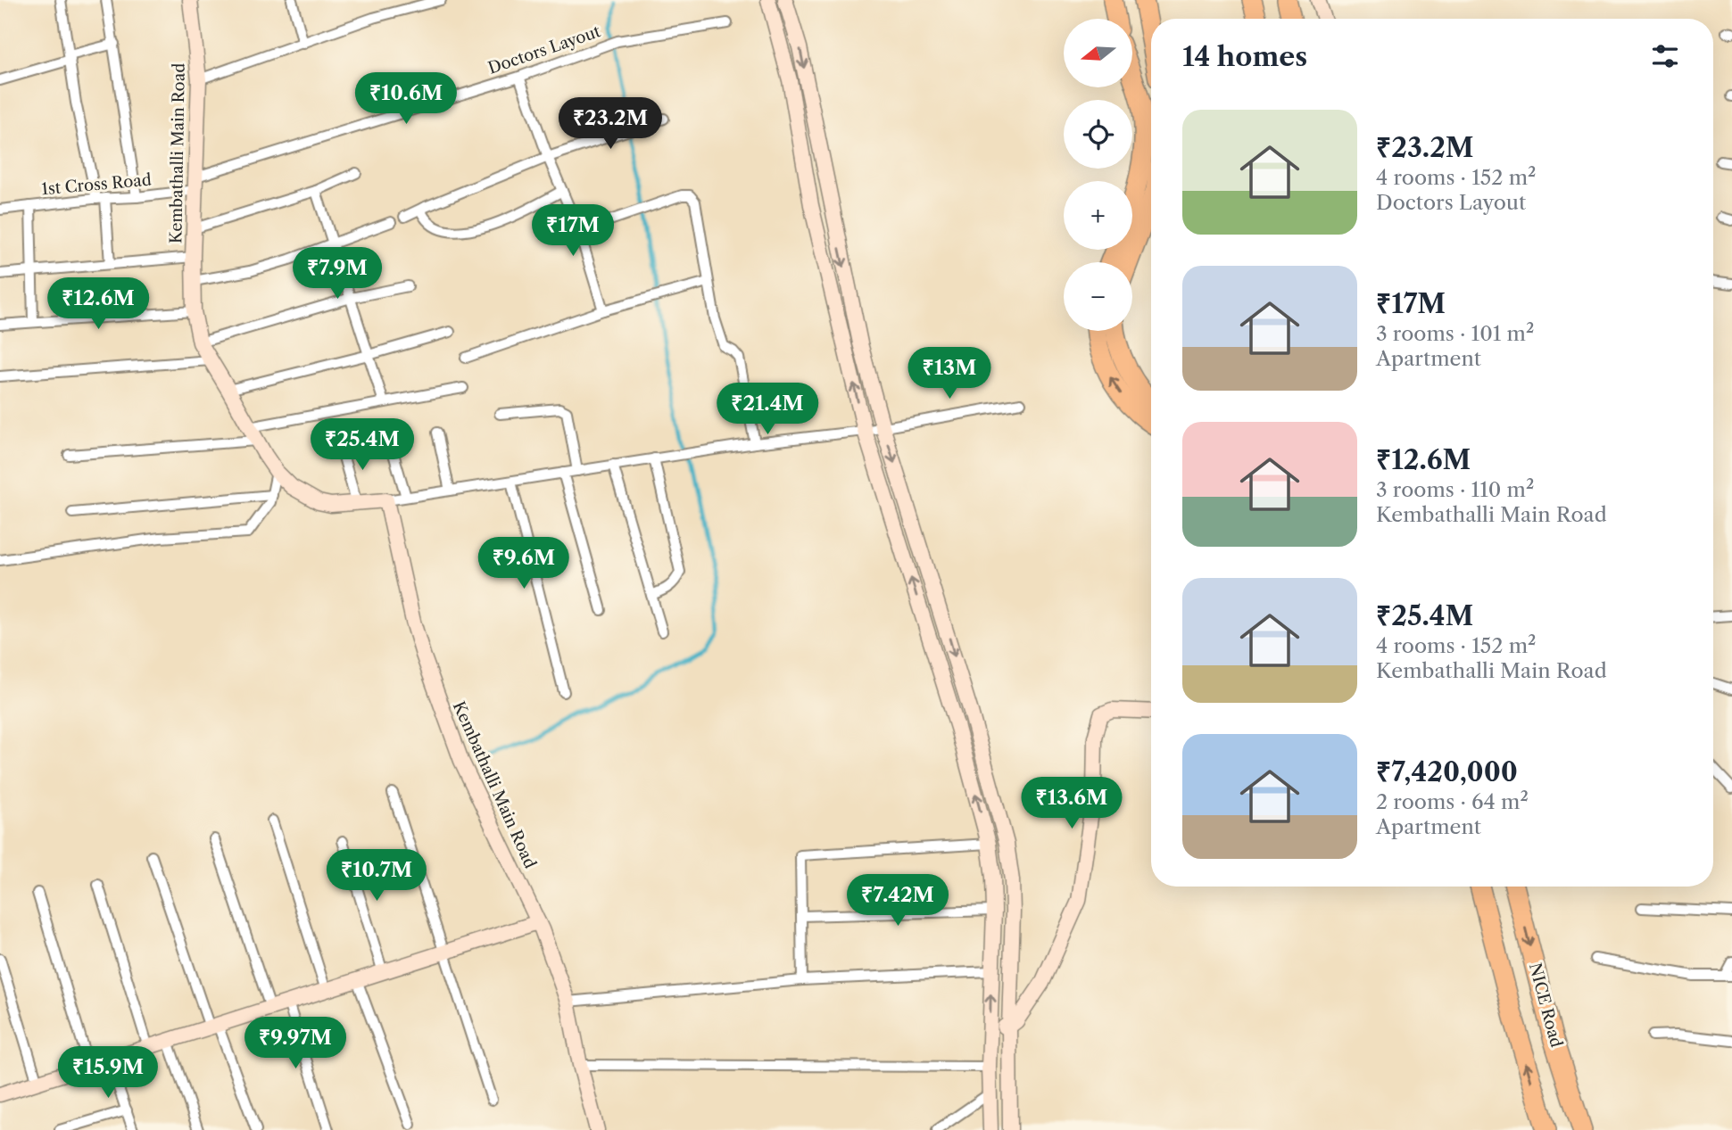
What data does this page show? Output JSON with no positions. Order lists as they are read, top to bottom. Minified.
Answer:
{"streets":{"highway":["NICE Road"],"main road":["Kembathalli Main Road"],"street":["Doctors Layout","1st Cross Road"]},"crossings":[["Doctors Layout","Kembathalli Main Road"],["Doctors Layout","1st Cross Road"],["Kembathalli Main Road","1st Cross Road"]],"north":"left","page":{"map_buttons":["+","−"],"heading":"14 homes","price":["₹10.6M","₹23.2M","₹17M","₹7.9M","₹12.6M","₹13M","₹21.4M","₹25.4M","₹9.6M","₹13.6M","₹10.7M","₹7.42M","₹9.97M","₹15.9M"],"list":[{"name":"₹23.2M","note":"4 rooms · 152 m² · Doctors Layout"},{"name":"₹17M","note":"3 rooms · 101 m² · Apartment"},{"name":"₹12.6M","note":"3 rooms · 110 m² · Kembathalli Main Road"},{"name":"₹25.4M","note":"4 rooms · 152 m² · Kembathalli Main Road"},{"name":"₹7,420,000","note":"2 rooms · 64 m² · Apartment"}]}}
